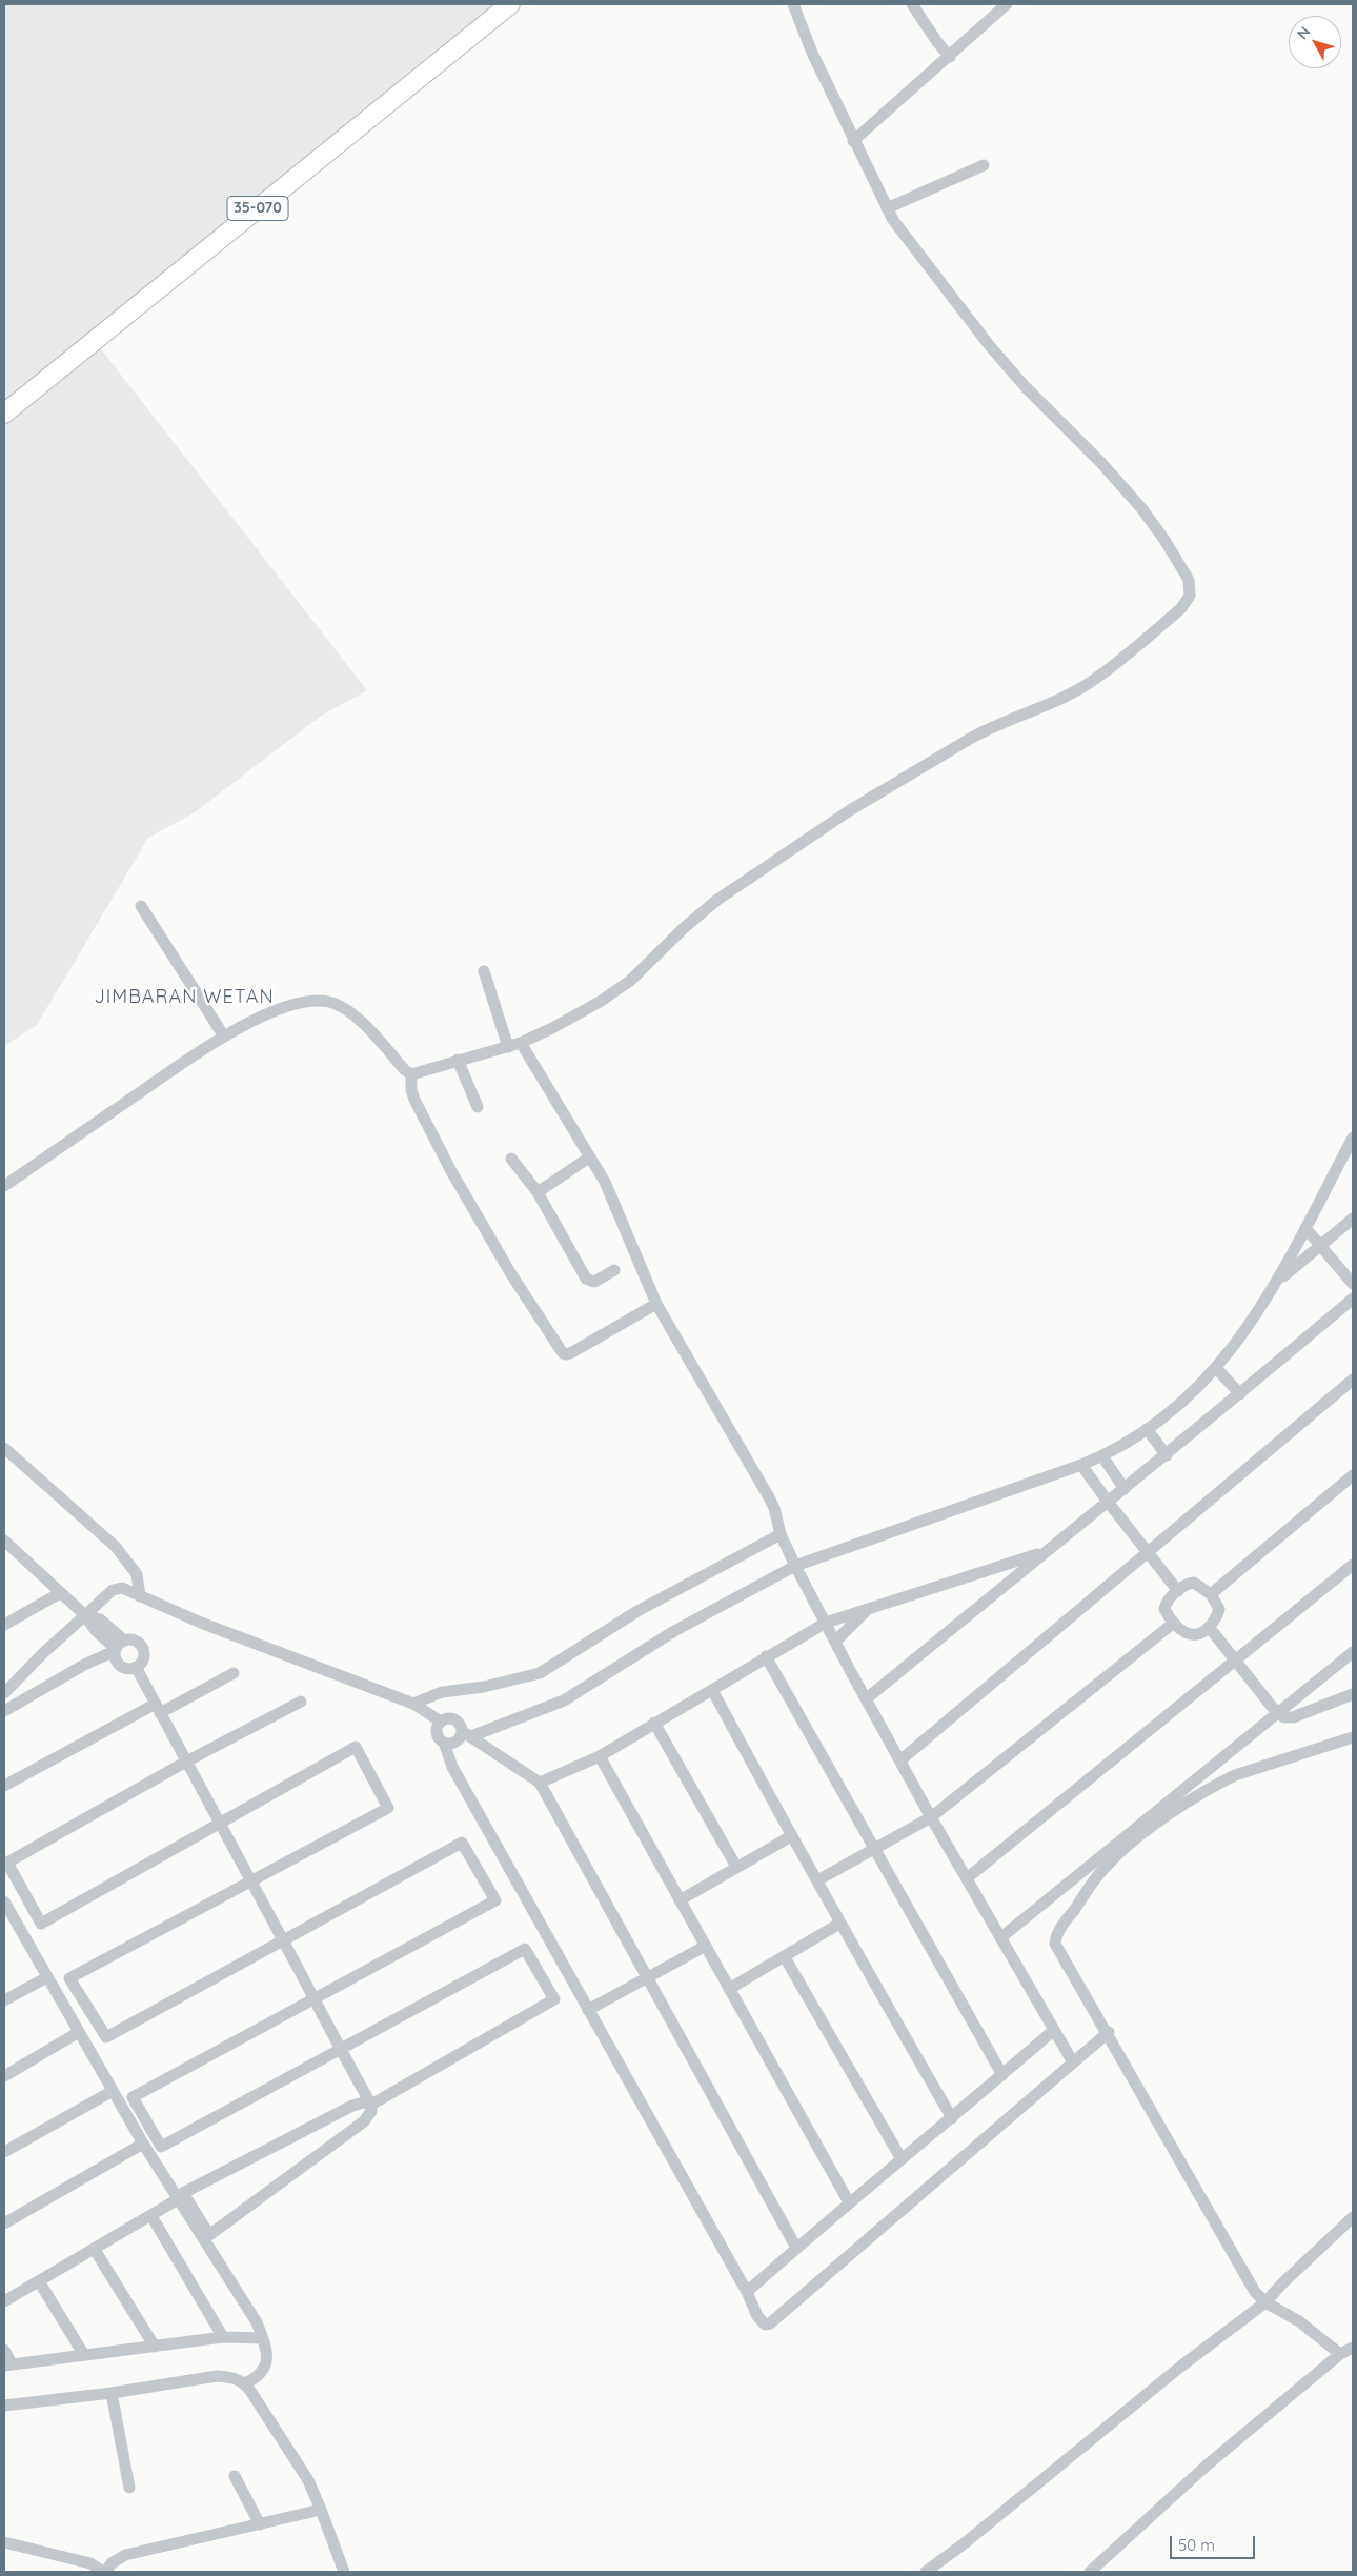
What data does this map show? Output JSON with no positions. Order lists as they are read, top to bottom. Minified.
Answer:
{"streets":{"main road":["35-070"]},"districts":["JIMBARAN WETAN"],"scale_bar":"50 m","north":"top left"}
